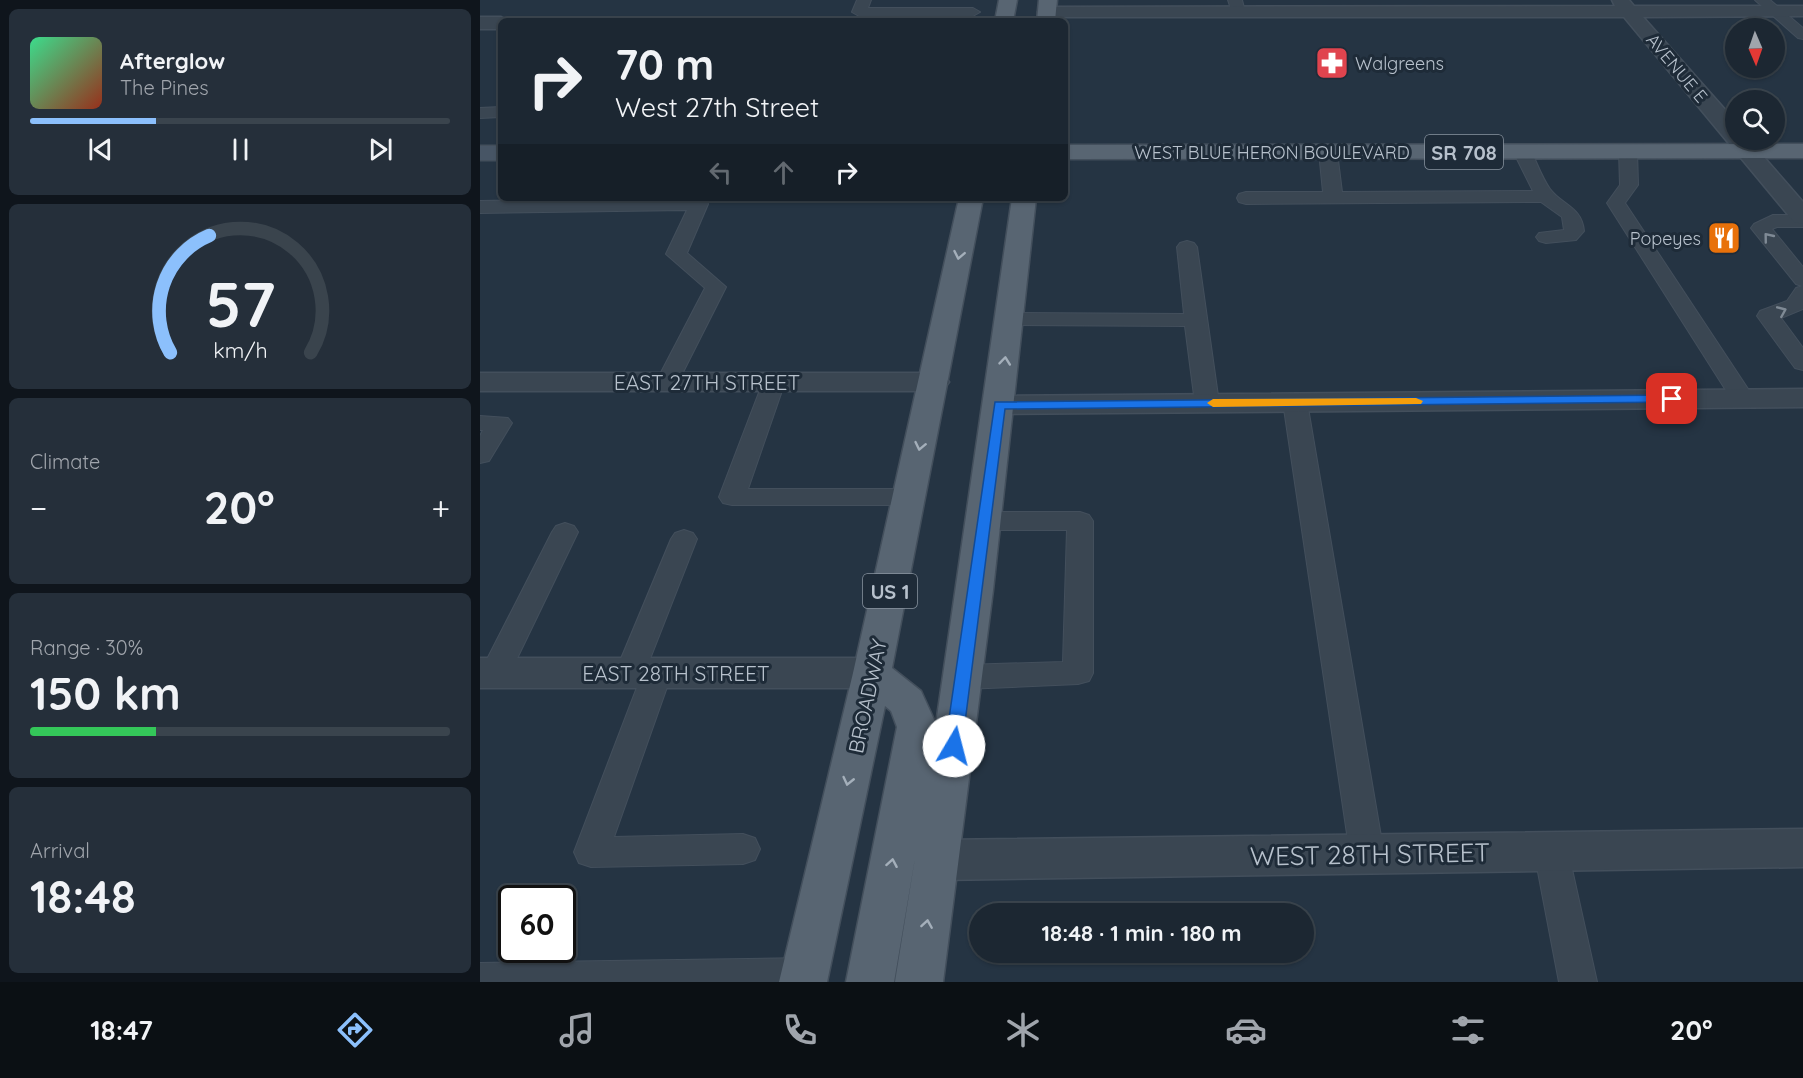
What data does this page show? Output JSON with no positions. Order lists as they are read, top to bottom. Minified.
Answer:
{"streets":{"main road":["WEST BLUE HERON BOULEVARD","SR 708","US 1","BROADWAY"],"street":["AVENUE E","EAST 27TH STREET","EAST 28TH STREET","WEST 28TH STREET"]},"crossings":[["EAST 27TH STREET","BROADWAY"],["EAST 28TH STREET","BROADWAY"]],"places":{"pharmacy":["Walgreens"],"restaurant":["Popeyes"]},"north":"bottom","page":{"turn":["70 m","West 27th Street"],"song":["Afterglow","The Pines"],"tile":["Climate",["Range · 30%","150 km"],["Arrival","18:48"]],"heat":["−","20°","+"],"limit":"60","trip":"18:48 · 1 min · 180 m","tabs":["18:47","20°"],"gauge":["57","km/h"]}}
